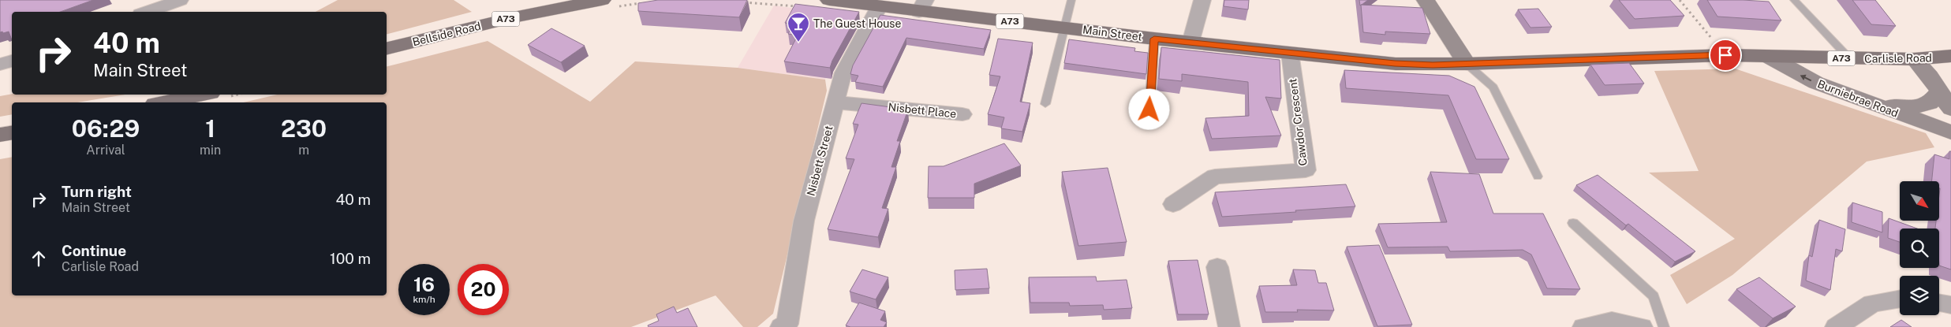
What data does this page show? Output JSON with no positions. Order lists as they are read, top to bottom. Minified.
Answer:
{"streets":{"main road":["A73","Main Street","Bellside Road","Carlisle Road"],"street":["Burniebrae Road","Nisbett Place","Cawdor Crescent","Nisbett Street"]},"crossings":[["Main Street","Carlisle Road"],["Main Street","Cawdor Crescent"],["Main Street","Nisbett Street"],["Carlisle Road","Burniebrae Road"],["Nisbett Place","Nisbett Street"]],"one_way":["Burniebrae Road"],"places":{"bar":["The Guest House"]},"north":"bottom right","page":{"turn":["40 m","Main Street"],"eta":["06:29","Arrival","1","min","230","m"],"list":[{"name":"Turn right","note":"Main Street","value":"40 m"},{"name":"Continue","note":"Carlisle Road","value":"100 m"}],"speed":"16 km/h","limit":"20"}}
